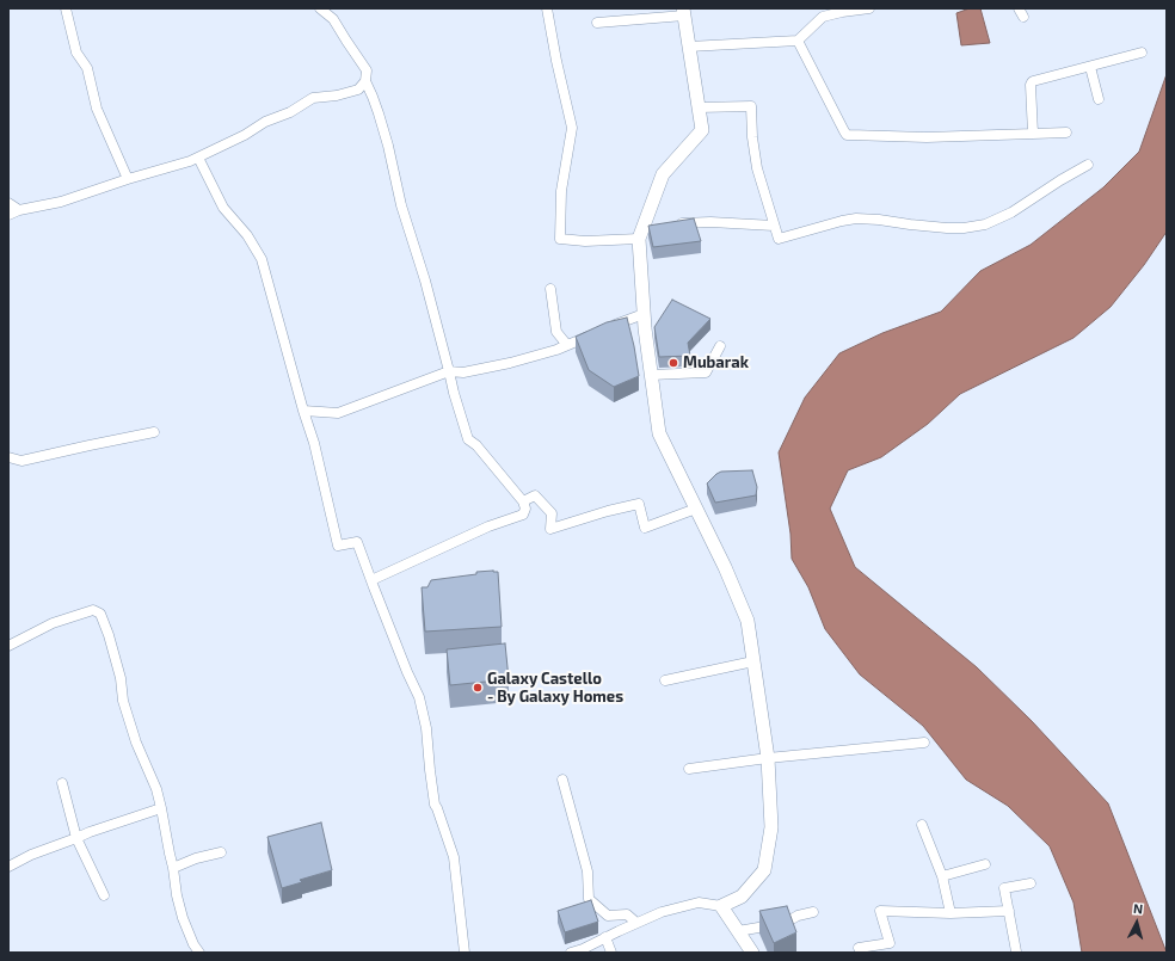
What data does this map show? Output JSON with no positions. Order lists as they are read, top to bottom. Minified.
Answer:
{"places":["Mubarak","Galaxy Castello - By Galaxy Homes"],"north":"top"}
